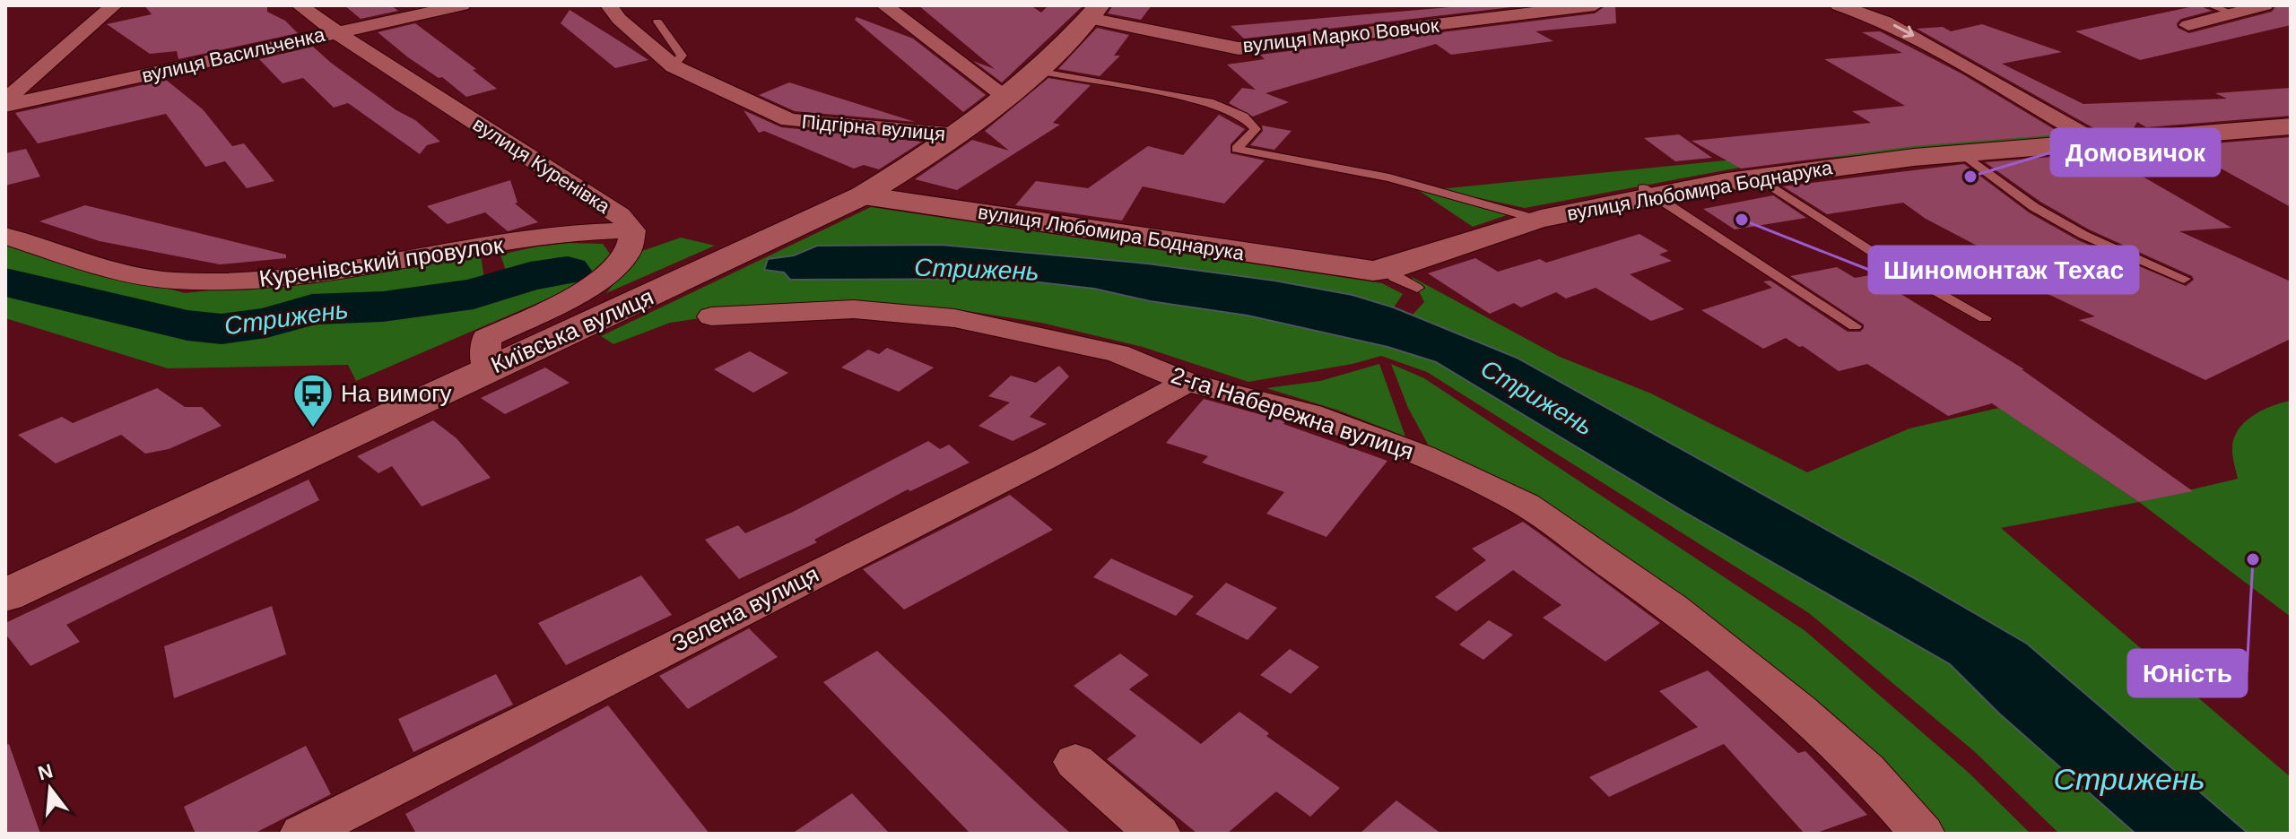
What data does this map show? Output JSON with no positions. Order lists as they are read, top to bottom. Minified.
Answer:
{"streets":{"street":["вулиця Марко Вовчок","вулиця Васильченка","Підгірна вулиця","вулиця Куренівка","вулиця Любомира Боднарука","Куренівський провулок","Київська вулиця","2-га Набережна вулиця","Зелена вулиця"]},"crossings":[["вулиця Марко Вовчок","Київська вулиця"],["вулиця Васильченка","вулиця Куренівка"],["Підгірна вулиця","Київська вулиця"],["вулиця Куренівка","Куренівський провулок"],["вулиця Куренівка","Київська вулиця"],["вулиця Любомира Боднарука","Київська вулиця"],["2-га Набережна вулиця","Зелена вулиця"]],"water":["Стрижень"],"places":{"other":["Домовичок","Шиномонтаж Техас","Юність"],"bus stop":["На вимогу"]},"north":"top"}
